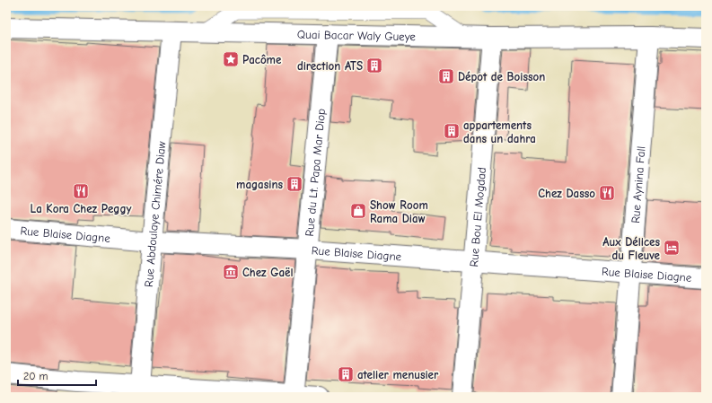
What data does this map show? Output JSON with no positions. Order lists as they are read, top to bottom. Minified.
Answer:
{"streets":{"street":["Quai Bacar Waly Gueye","Rue du Lt. Papa Mar Diop","Rue Aynina Fall","Rue Abdoulaye Chimére Diaw","Rue Bou El Mogdad","Rue Blaise Diagne"]},"crossings":[["Quai Bacar Waly Gueye","Rue du Lt. Papa Mar Diop"],["Quai Bacar Waly Gueye","Rue Aynina Fall"],["Quai Bacar Waly Gueye","Rue Abdoulaye Chimére Diaw"],["Quai Bacar Waly Gueye","Rue Bou El Mogdad"],["Rue du Lt. Papa Mar Diop","Rue Blaise Diagne"],["Rue Aynina Fall","Rue Blaise Diagne"],["Rue Abdoulaye Chimére Diaw","Rue Blaise Diagne"],["Rue Bou El Mogdad","Rue Blaise Diagne"]],"places":{"place":["Pacôme"],"building":["direction ATS","Dépot de Boisson","appartements dans un dahra","magasins","atelier menusier"],"restaurant":["La Kora Chez Peggy","Chez Dasso"],"shop":["Show Room Rama Diaw"],"hotel":["Aux Délices du Fleuve"],"museum":["Chez Gaël"]},"scale_bar":"20 m"}
